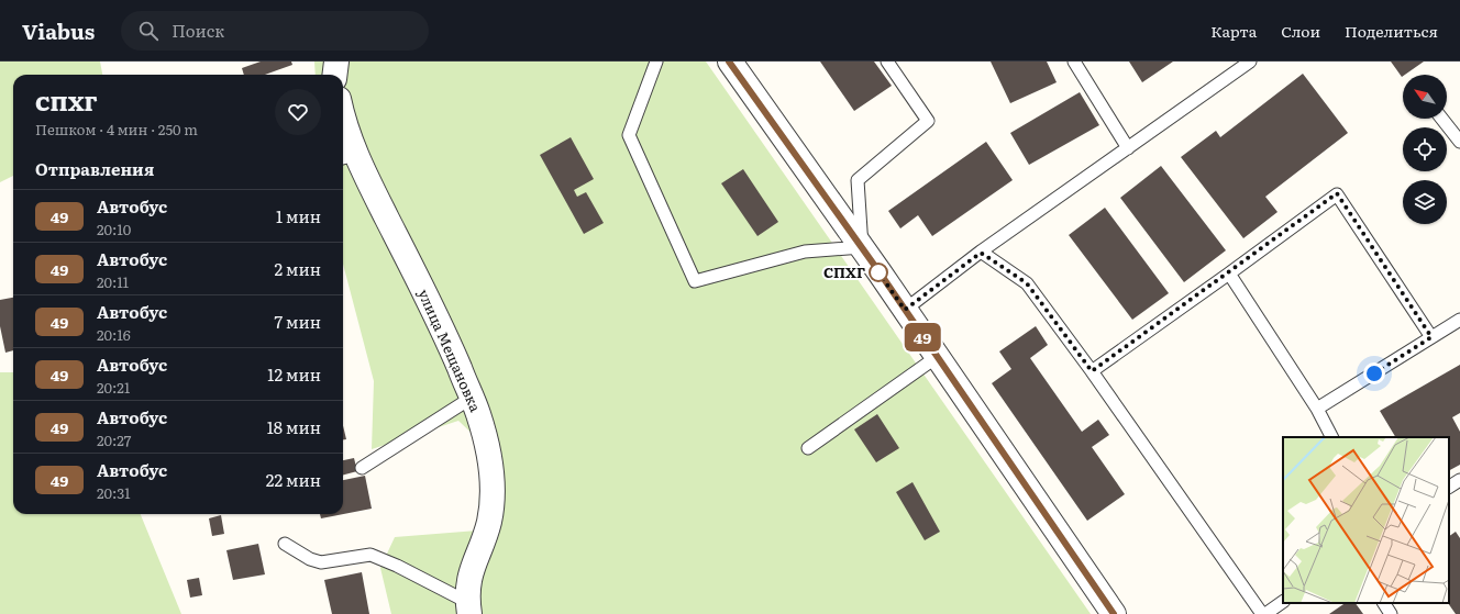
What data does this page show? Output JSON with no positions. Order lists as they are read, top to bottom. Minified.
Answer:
{"streets":{"street":["улица Мещановка"]},"places":["СПХГ"],"lines":["bus line 49"],"north":"top left","page":{"header":"Viabus","search":"Поиск","nav":["Карта","Слои","Поделиться"],"on_map":"49","heading":[["СПХГ","Пешком · 4 мин · 250 m"],"Отправления"],"list":[{"mark":"49","name":"Автобус","note":"20:10","value":"1 мин"},{"mark":"49","name":"Автобус","note":"20:11","value":"2 мин"},{"mark":"49","name":"Автобус","note":"20:16","value":"7 мин"},{"mark":"49","name":"Автобус","note":"20:21","value":"12 мин"},{"mark":"49","name":"Автобус","note":"20:27","value":"18 мин"},{"mark":"49","name":"Автобус","note":"20:31","value":"22 мин"}]}}
